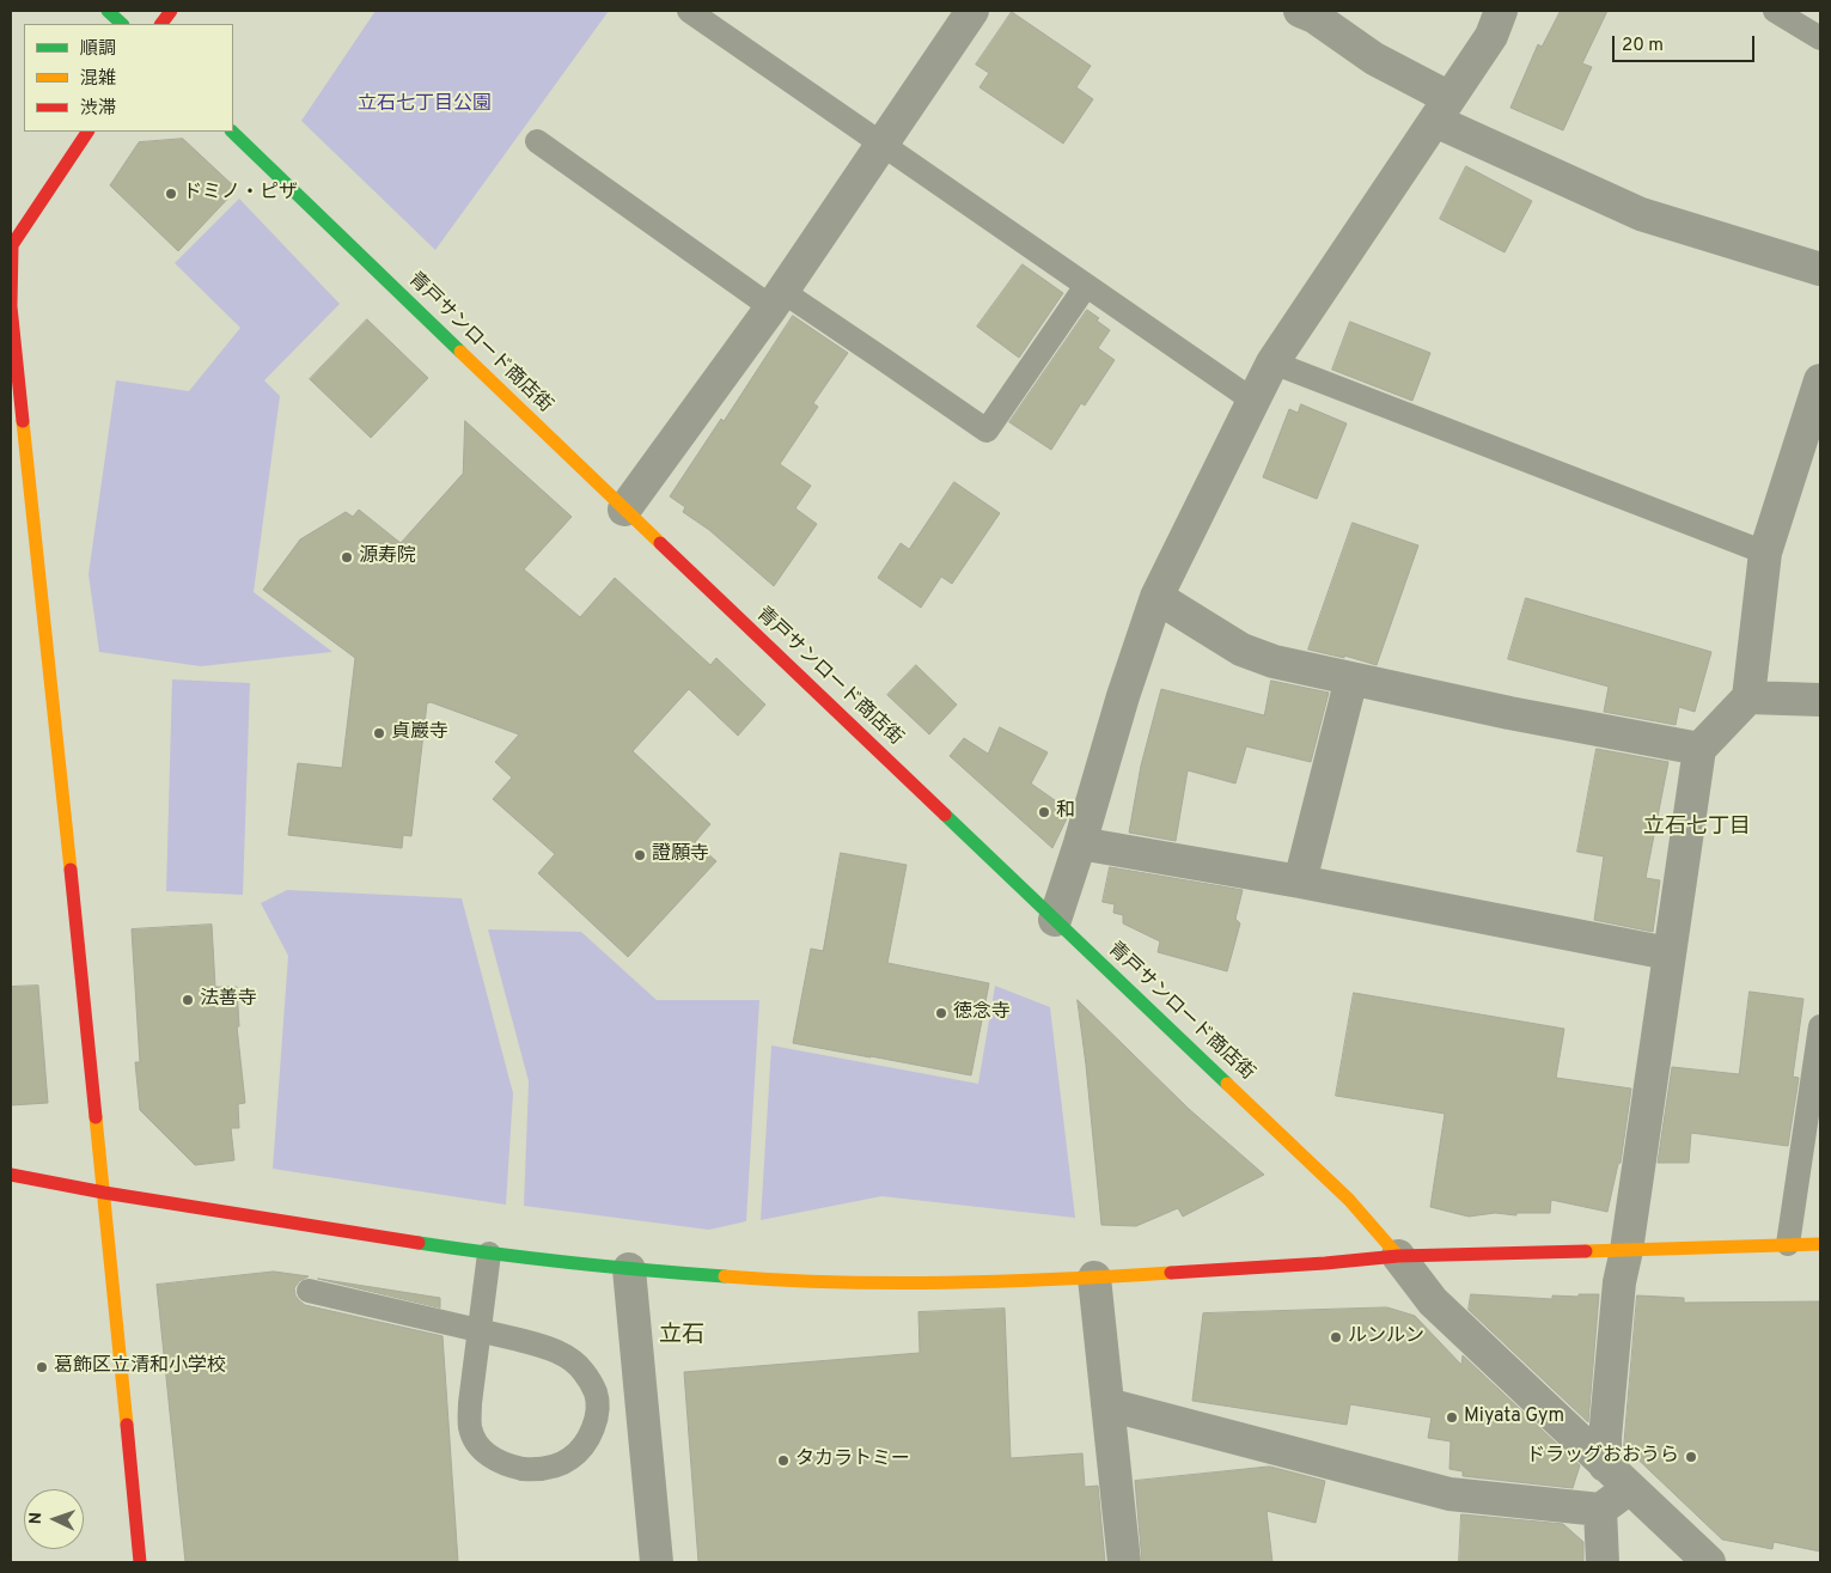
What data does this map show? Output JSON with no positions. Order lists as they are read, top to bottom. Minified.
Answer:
{"streets":{"street":["青戸サンロード商店街"]},"districts":["立石七丁目","立石"],"parks":["立石七丁目公園"],"places":["ドミノ・ピザ","源寿院","貞巖寺","和","證願寺","法善寺","徳念寺","ルンルン","葛飾区立清和小学校","Miyata Gym","ドラッグおおうら","タカラトミー"],"legend":["順調","混雑","渋滞"],"scale_bar":"20 m","north":"left"}
